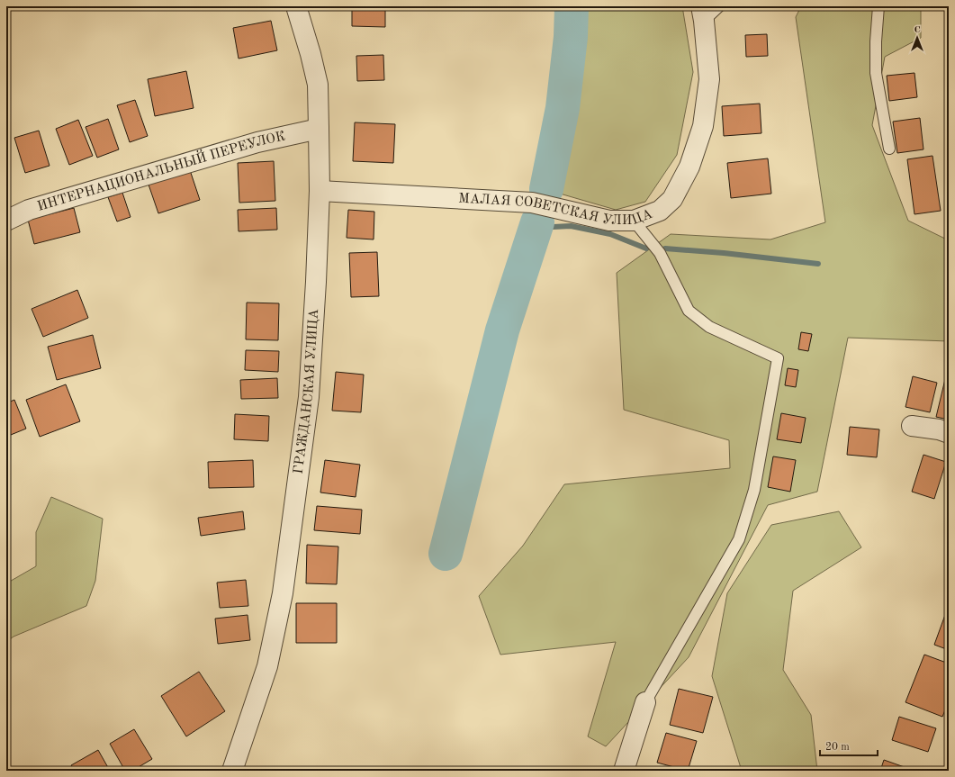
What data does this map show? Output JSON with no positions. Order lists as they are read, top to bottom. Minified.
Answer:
{"streets":{"street":["ИНТЕРНАЦИОНАЛЬНЫЙ ПЕРЕУЛОК","МАЛАЯ СОВЕТСКАЯ УЛИЦА","ГРАЖДАНСКАЯ УЛИЦА"]},"crossings":[["ИНТЕРНАЦИОНАЛЬНЫЙ ПЕРЕУЛОК","ГРАЖДАНСКАЯ УЛИЦА"],["МАЛАЯ СОВЕТСКАЯ УЛИЦА","ГРАЖДАНСКАЯ УЛИЦА"]],"scale_bar":"20 m","north":"top"}
